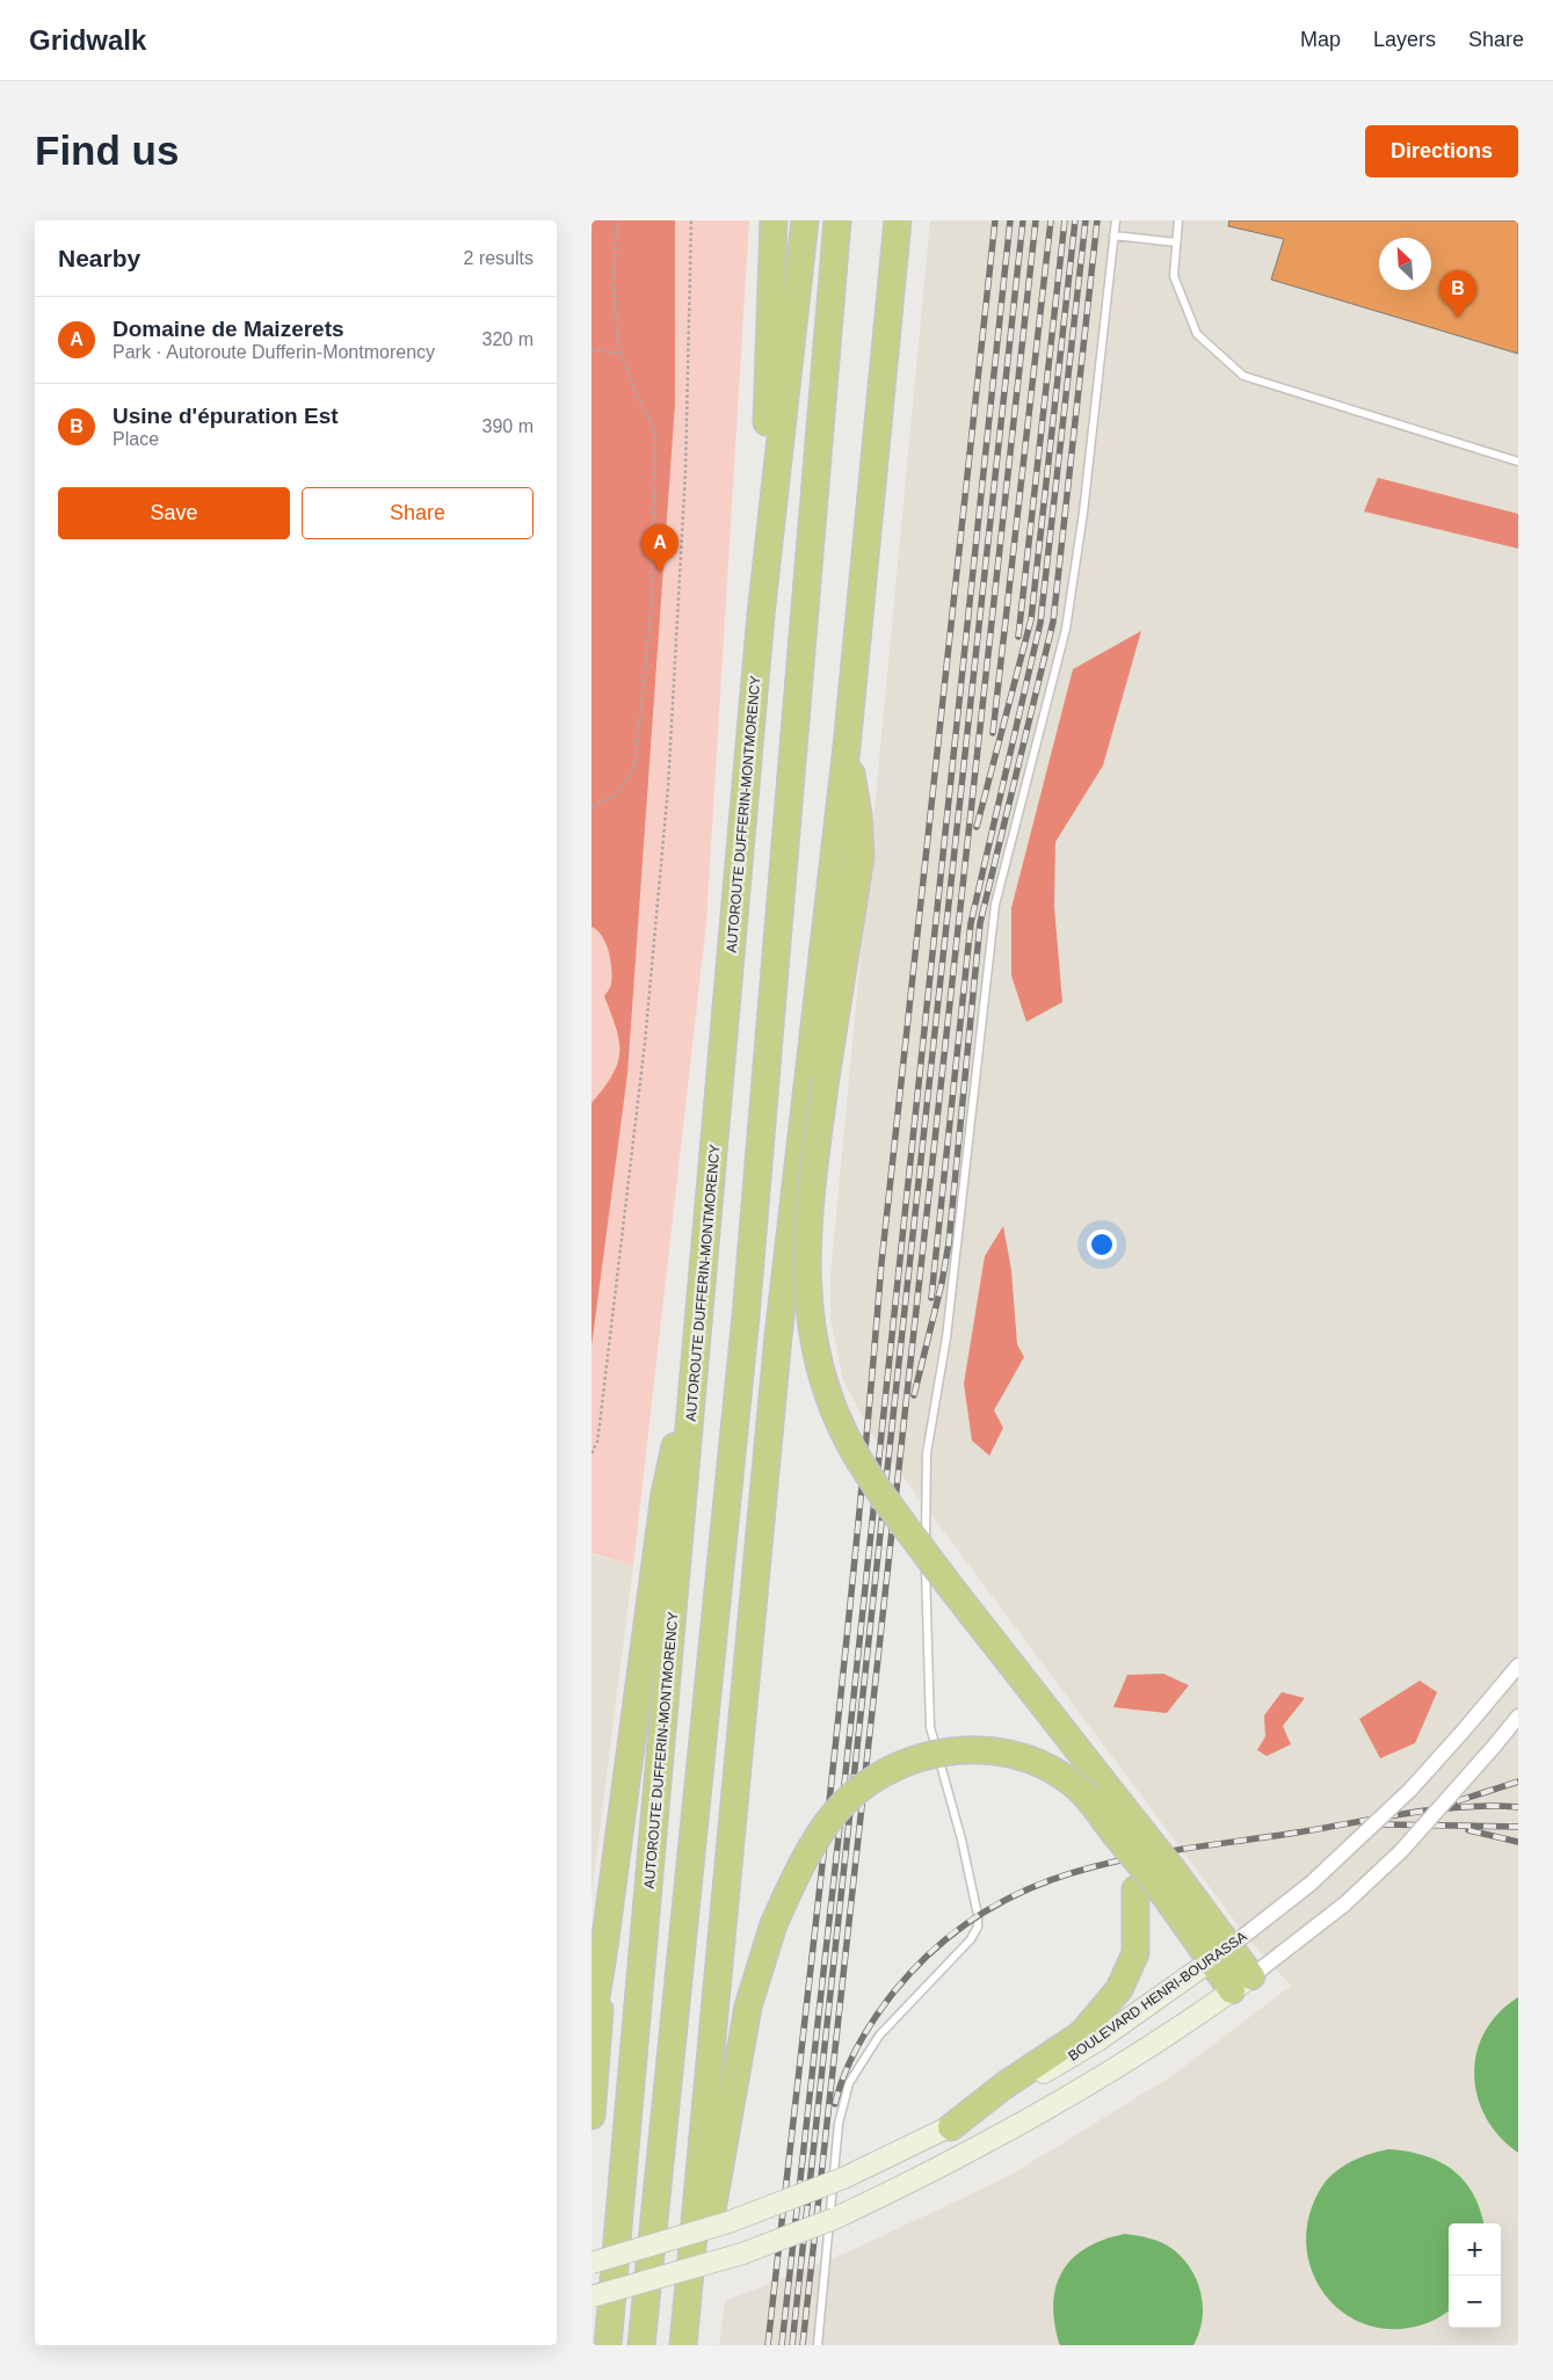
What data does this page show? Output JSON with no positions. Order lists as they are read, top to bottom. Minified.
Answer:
{"streets":{"highway":["AUTOROUTE DUFFERIN-MONTMORENCY"],"main road":["BOULEVARD HENRI-BOURASSA"]},"north":"top left","page":{"header":"Gridwalk","nav":["Map","Layers","Share"],"buttons":["Directions",["Save","Share"]],"title":"Find us","heading":["Nearby","2 results"],"pins":["B","A"],"list":[{"mark":"A","name":"Domaine de Maizerets","note":"Park · Autoroute Dufferin-Montmorency","value":"320 m"},{"mark":"B","name":"Usine d'épuration Est","note":"Place","value":"390 m"}],"map_buttons":["+","−"]}}
